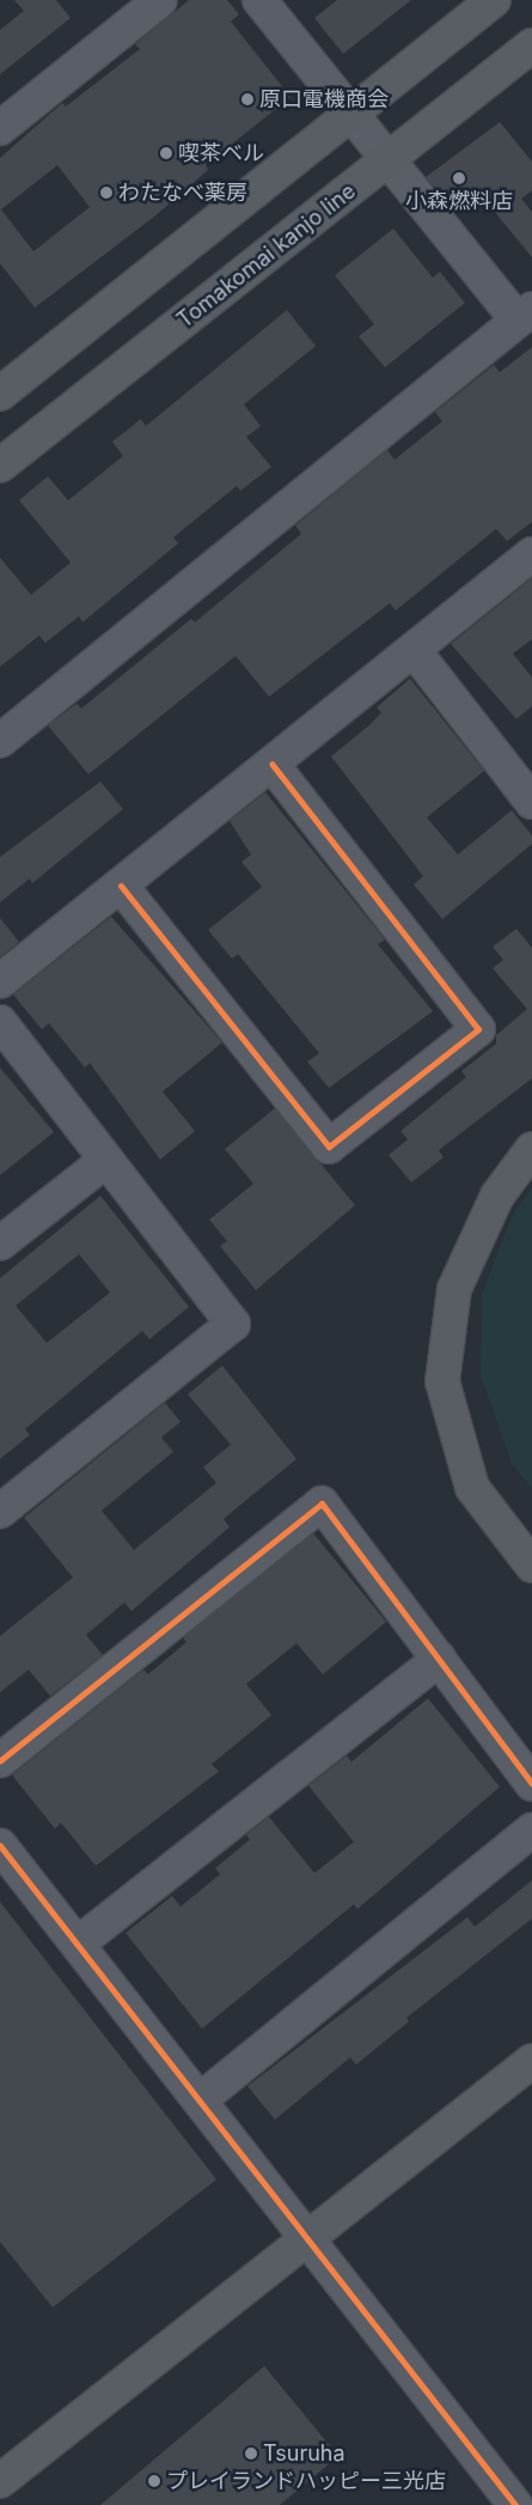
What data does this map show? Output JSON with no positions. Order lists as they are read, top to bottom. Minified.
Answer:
{"streets":{"main road":["Tomakomai kanjo line"]},"places":["原口電機商会","喫茶ベル","小森燃料店","わたなべ薬房","Tsuruha","プレイランドハッピー三光店"]}
